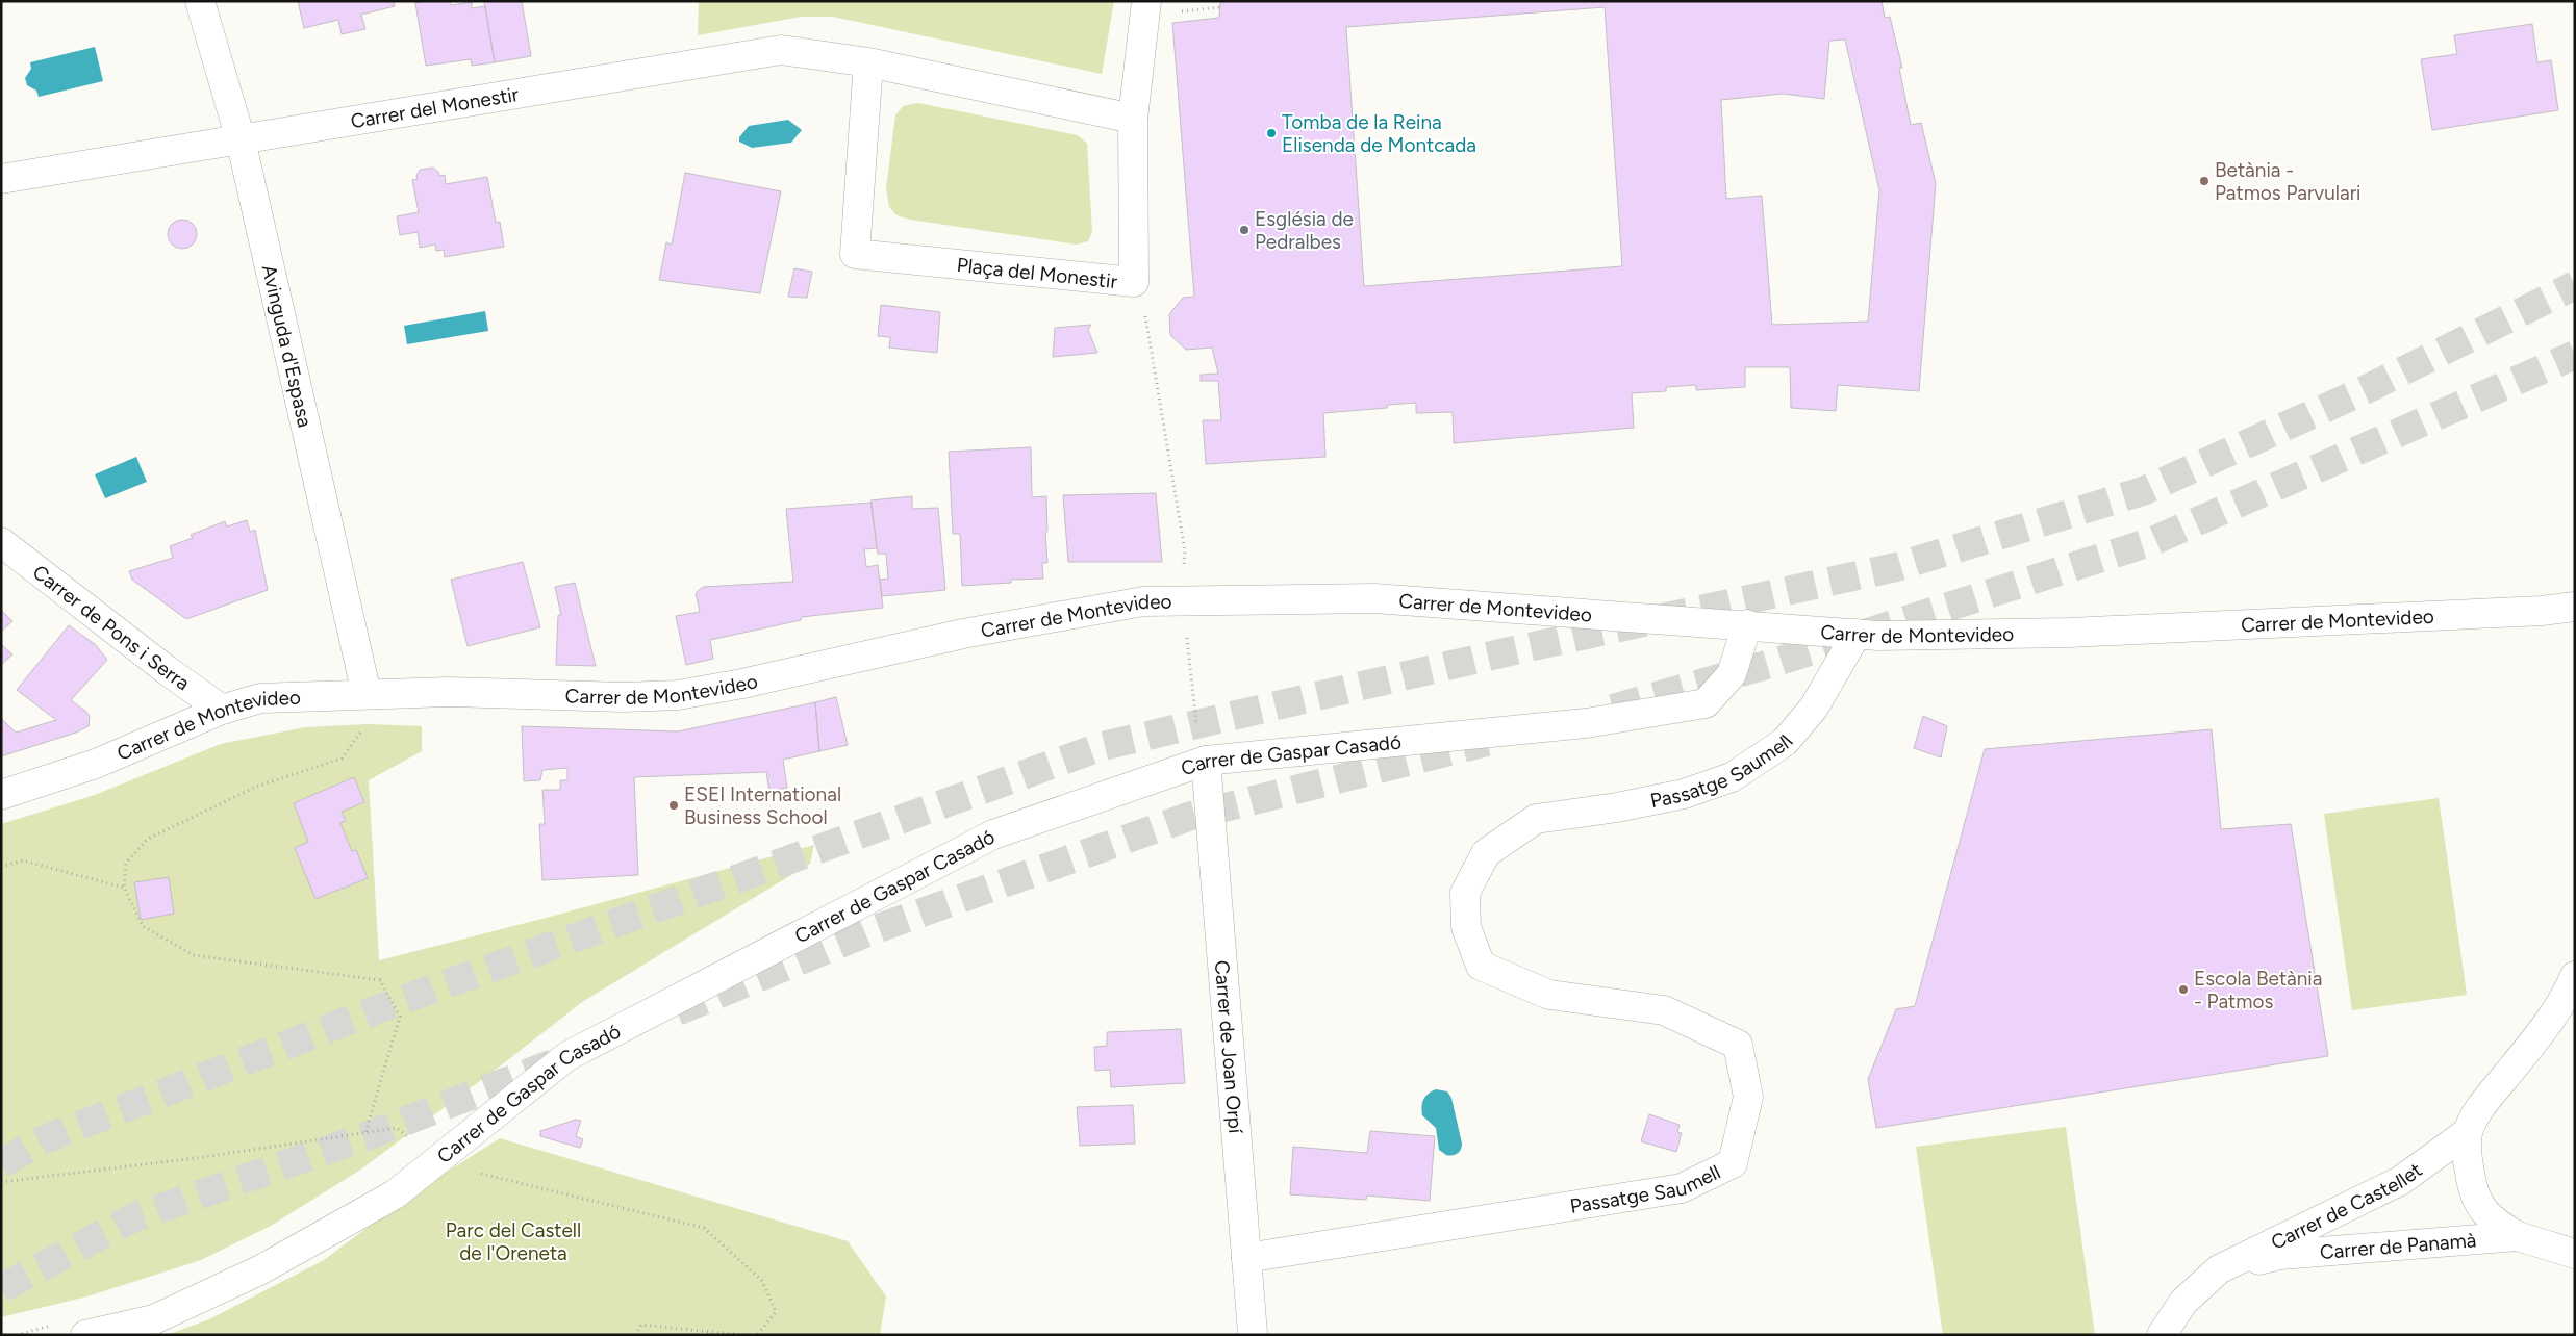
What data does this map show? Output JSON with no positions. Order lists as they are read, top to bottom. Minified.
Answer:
{"streets":{"street":["Carrer del Monestir","Plaça del Monestir","Avinguda d'Espasa","Carrer de Montevideo","Carrer de Pons i Serra","Carrer de Gaspar Casadó","Passatge Saumell","Carrer de Joan Orpí","Carrer de Castellet","Carrer de Panamà"]},"crossings":[["Carrer del Monestir","Plaça del Monestir"],["Carrer del Monestir","Avinguda d'Espasa"],["Avinguda d'Espasa","Carrer de Montevideo"],["Carrer de Montevideo","Carrer de Pons i Serra"],["Carrer de Montevideo","Carrer de Gaspar Casadó"],["Carrer de Montevideo","Passatge Saumell"],["Carrer de Gaspar Casadó","Carrer de Joan Orpí"],["Passatge Saumell","Carrer de Joan Orpí"],["Carrer de Castellet","Carrer de Panamà"]],"parks":["Parc del Castell de l'Oreneta"],"places":["Tomba de la Reina Elisenda de Montcada","Betània - Patmos Parvulari","Església de Pedralbes","ESEI International Business School","Escola Betània - Patmos"]}
